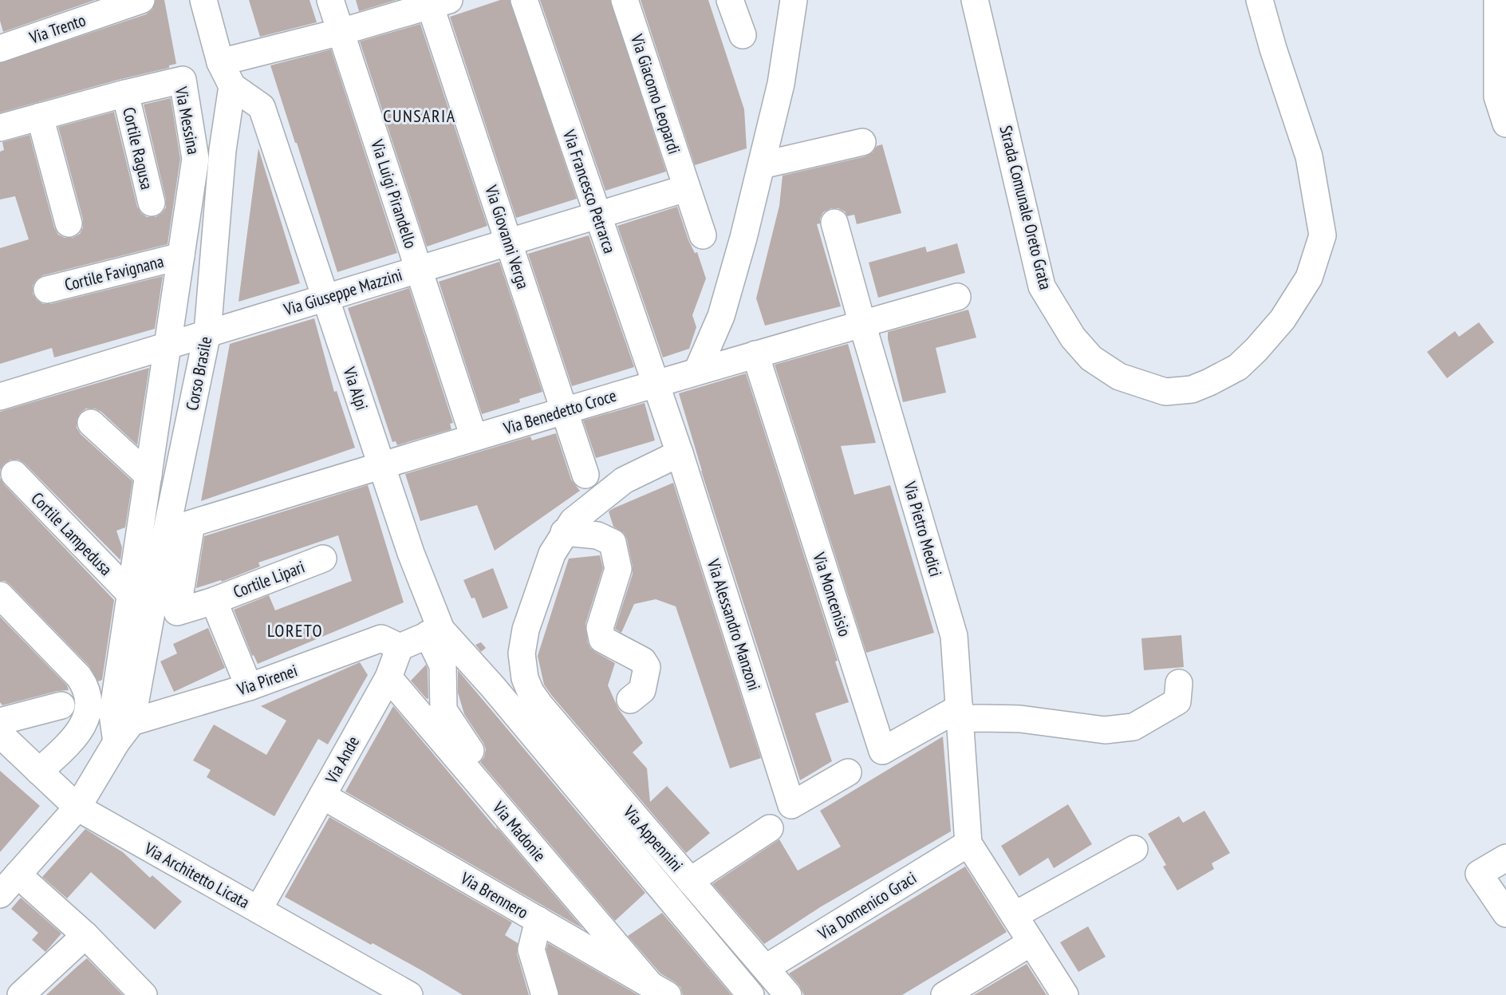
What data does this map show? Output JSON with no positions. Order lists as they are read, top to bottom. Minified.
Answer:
{"streets":{"street":["Via Trento","Via Giacomo Leopardi","Via Messina","Cortile Ragusa","Via Francesco Petrarca","Via Luigi Pirandello","Strada Comunale Oreto Grata","Via Giovanni Verga","Cortile Favignana","Via Giuseppe Mazzini","Corso Brasile","Via Alpi","Via Benedetto Croce","Via Pietro Medici","Cortile Lampedusa","Cortile Lipari","Via Moncenisio","Via Alessandro Manzoni","Via Pirenei","Via Ande","Via Madonie","Via Appennini","Via Architetto Licata","Via Brennero","Via Domenico Graci"]},"crossings":[["Via Giacomo Leopardi","Via Giuseppe Mazzini"],["Via Messina","Cortile Ragusa"],["Via Messina","Cortile Favignana"],["Via Messina","Via Giuseppe Mazzini"],["Via Messina","Corso Brasile"],["Via Francesco Petrarca","Via Giuseppe Mazzini"],["Via Francesco Petrarca","Via Benedetto Croce"],["Via Francesco Petrarca","Via Alessandro Manzoni"],["Via Luigi Pirandello","Via Giuseppe Mazzini"],["Via Luigi Pirandello","Via Benedetto Croce"],["Via Giovanni Verga","Via Giuseppe Mazzini"],["Via Giovanni Verga","Via Benedetto Croce"],["Via Giuseppe Mazzini","Corso Brasile"],["Via Giuseppe Mazzini","Via Alpi"],["Corso Brasile","Via Alpi"],["Corso Brasile","Via Benedetto Croce"],["Corso Brasile","Cortile Lampedusa"],["Corso Brasile","Via Pirenei"],["Corso Brasile","Via Architetto Licata"],["Via Alpi","Via Benedetto Croce"],["Via Alpi","Via Appennini"],["Via Benedetto Croce","Via Pietro Medici"],["Via Benedetto Croce","Cortile Lipari"],["Via Benedetto Croce","Via Moncenisio"],["Via Benedetto Croce","Via Alessandro Manzoni"],["Via Pietro Medici","Via Moncenisio"],["Via Pietro Medici","Via Domenico Graci"],["Cortile Lipari","Via Pirenei"],["Via Alessandro Manzoni","Via Appennini"],["Via Pirenei","Via Ande"],["Via Ande","Via Madonie"],["Via Ande","Via Architetto Licata"],["Via Ande","Via Brennero"],["Via Madonie","Via Brennero"],["Via Appennini","Via Domenico Graci"]],"districts":["CUNSARIA","LORETO"]}
